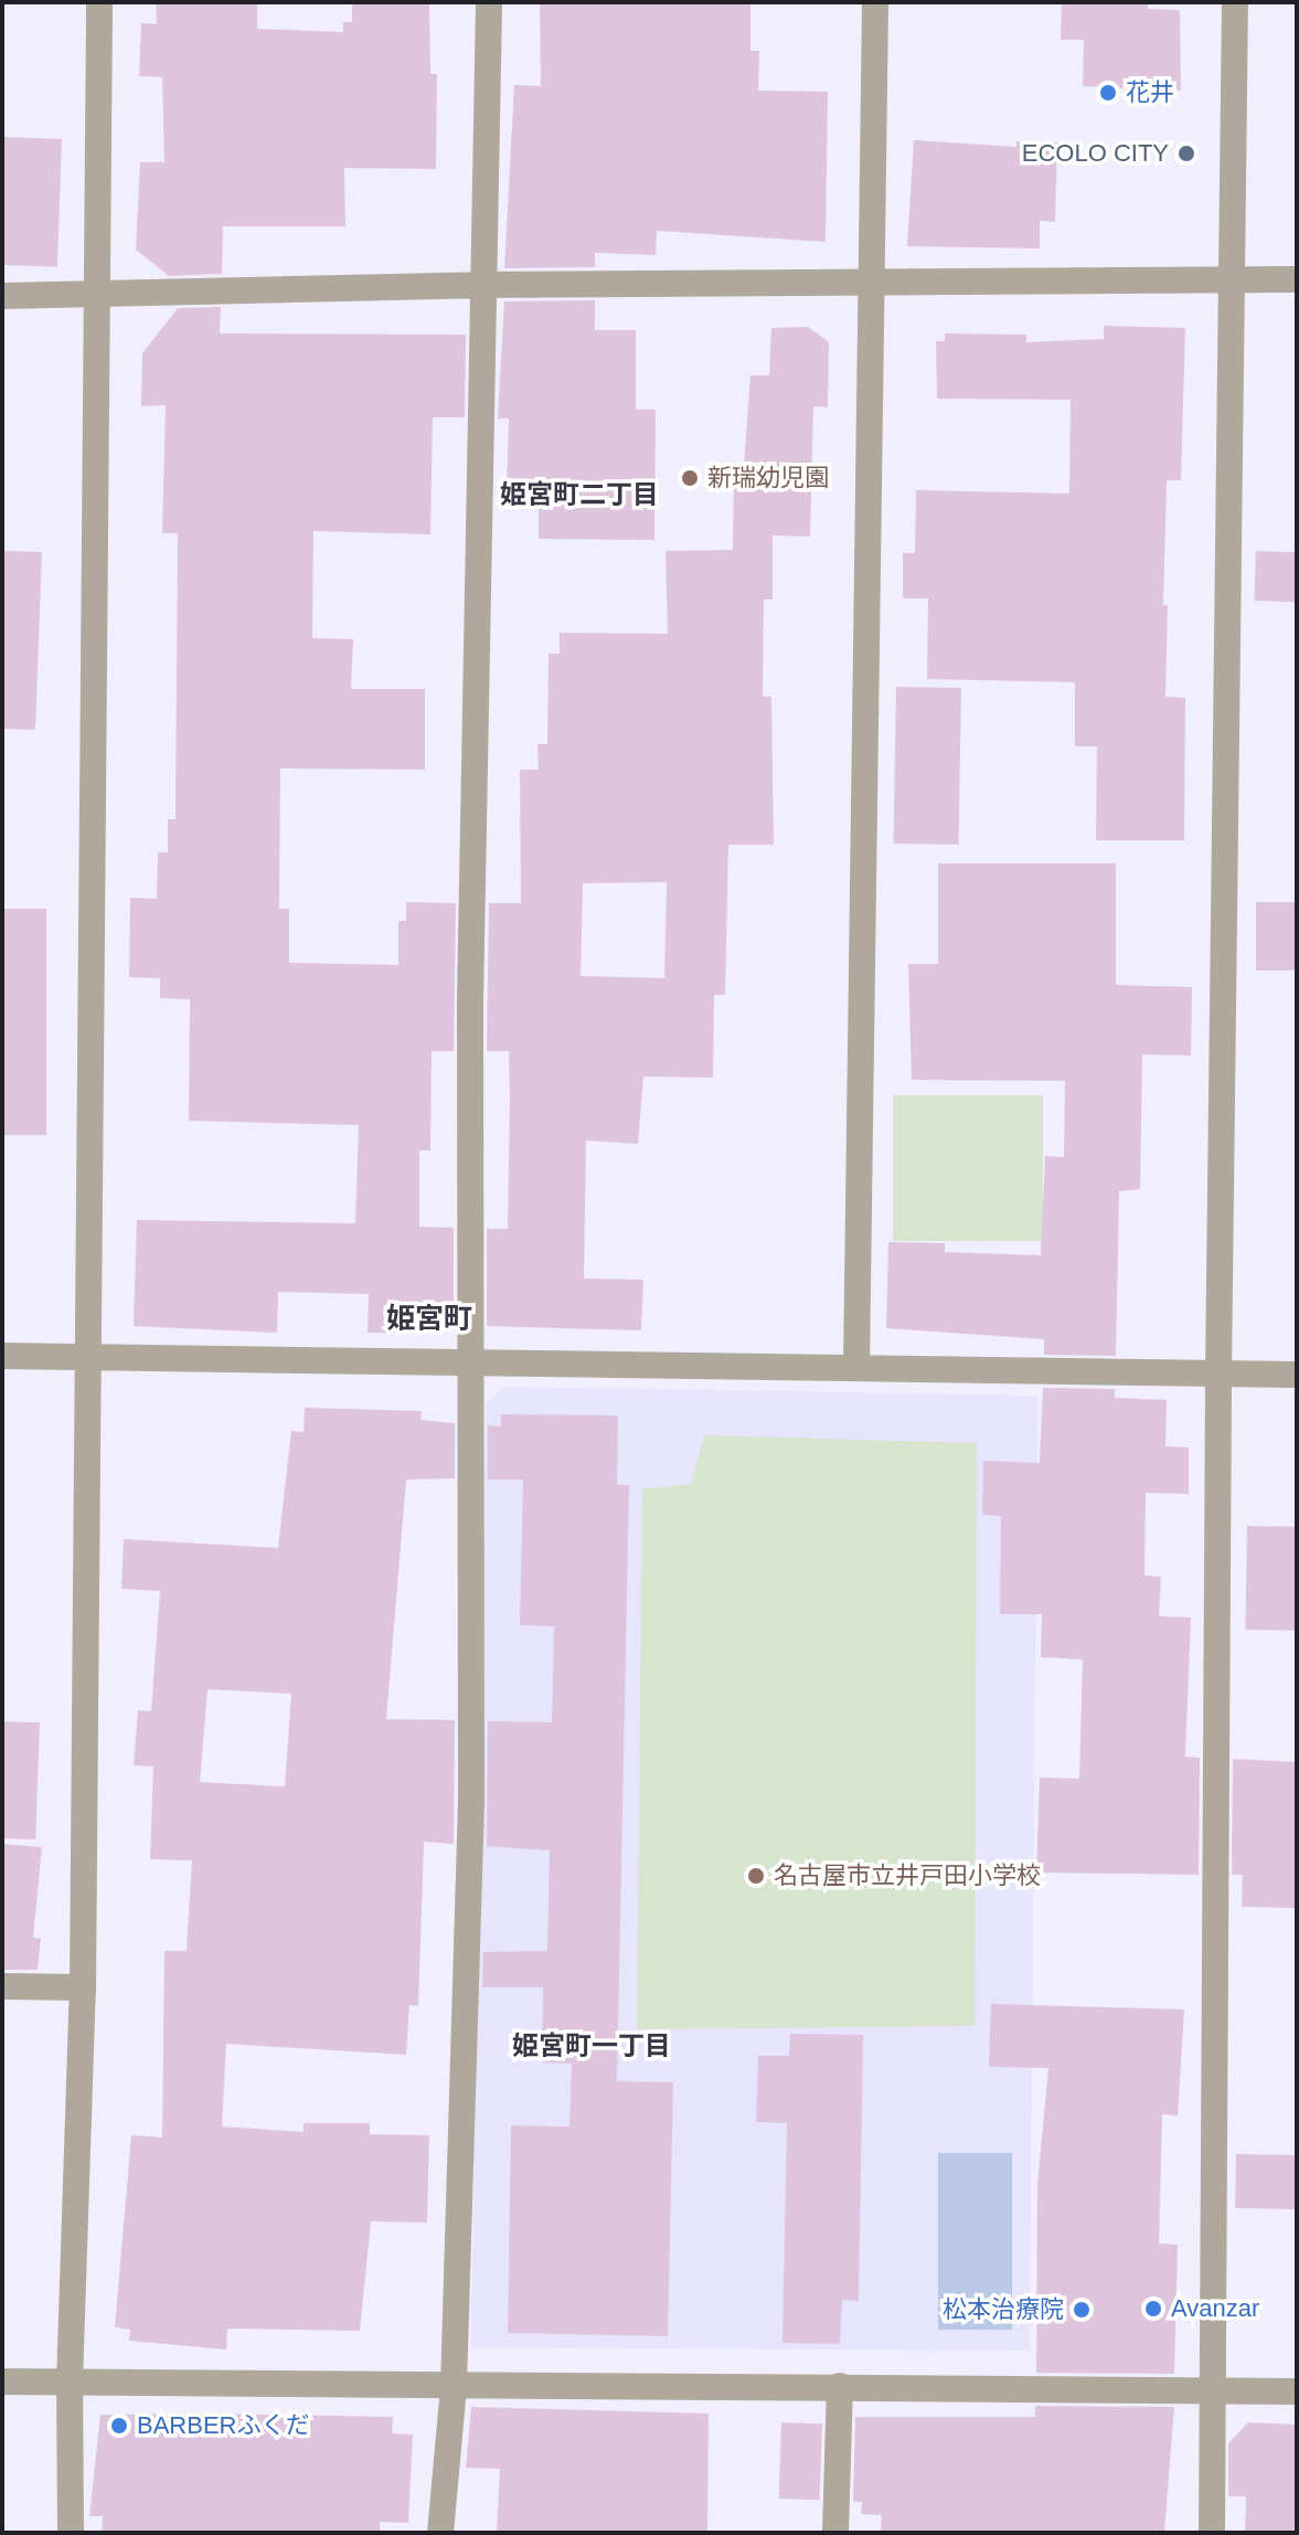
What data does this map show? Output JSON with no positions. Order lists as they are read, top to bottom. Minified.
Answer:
{"districts":["姫宮町二丁目","姫宮町","姫宮町一丁目"],"places":["花井","ECOLO CITY","新瑞幼児園","名古屋市立井戸田小学校","Avanzar","松本治療院","BARBERふくだ"]}
